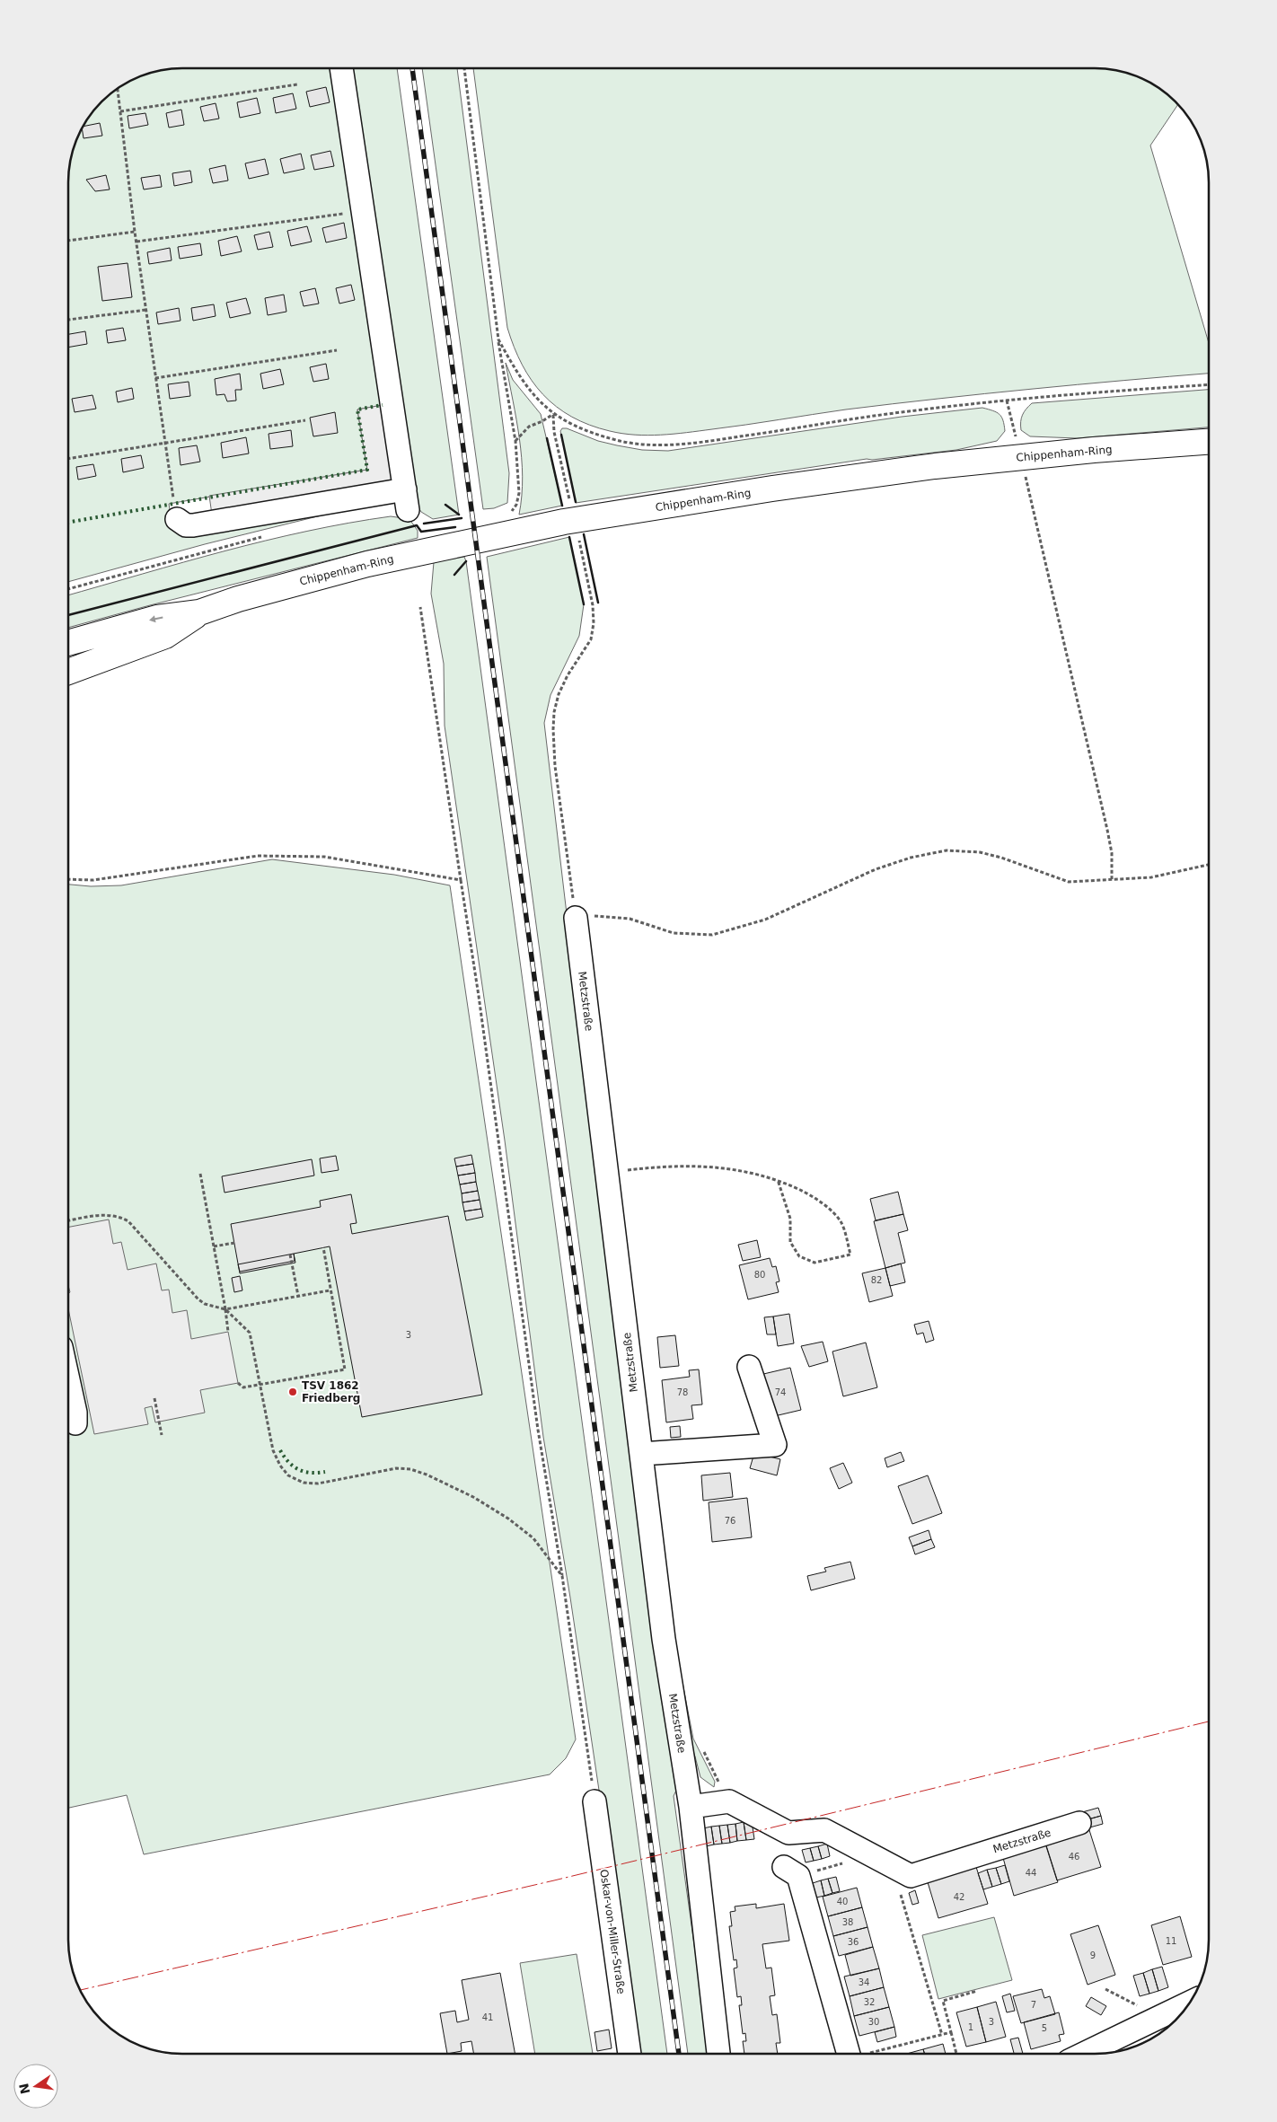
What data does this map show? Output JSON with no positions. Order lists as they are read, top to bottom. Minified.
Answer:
{"streets":{"main road":["Chippenham-Ring"],"street":["Metzstraße","Oskar-von-Miller-Straße"]},"places":["TSV 1862 Friedberg"],"house_numbers":["80","82","3","78","74","76","46","44","42","40","38","11","36","9","34","32","7","41","30","3","1","5"],"north":"left"}
